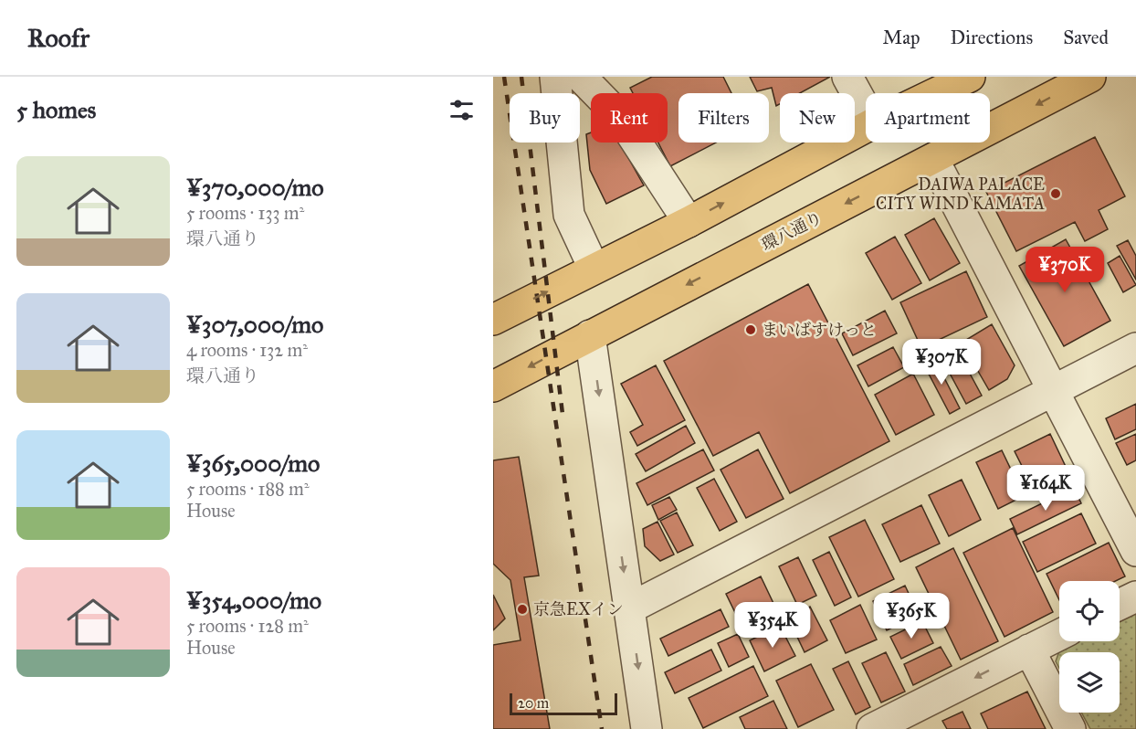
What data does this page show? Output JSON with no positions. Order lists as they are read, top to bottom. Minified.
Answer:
{"streets":{"main road":["環八通り"]},"places":["DAIWA PALACE CITY WIND KAMATA","まいばすけっと","京急EXイン"],"scale_bar":"20 m","page":{"header":"Roofr","nav":["Map","Directions","Saved"],"heading":"5 homes","chip":["Buy","Rent","Filters","New","Apartment"],"list":[{"name":"¥370,000/mo","note":"5 rooms · 133 m² · 環八通り"},{"name":"¥307,000/mo","note":"4 rooms · 132 m² · 環八通り"},{"name":"¥365,000/mo","note":"5 rooms · 188 m² · House"},{"name":"¥354,000/mo","note":"5 rooms · 128 m² · House"}],"price":["¥370K","¥307K","¥164K","¥365K","¥354K"],"scale":"20 m"}}
